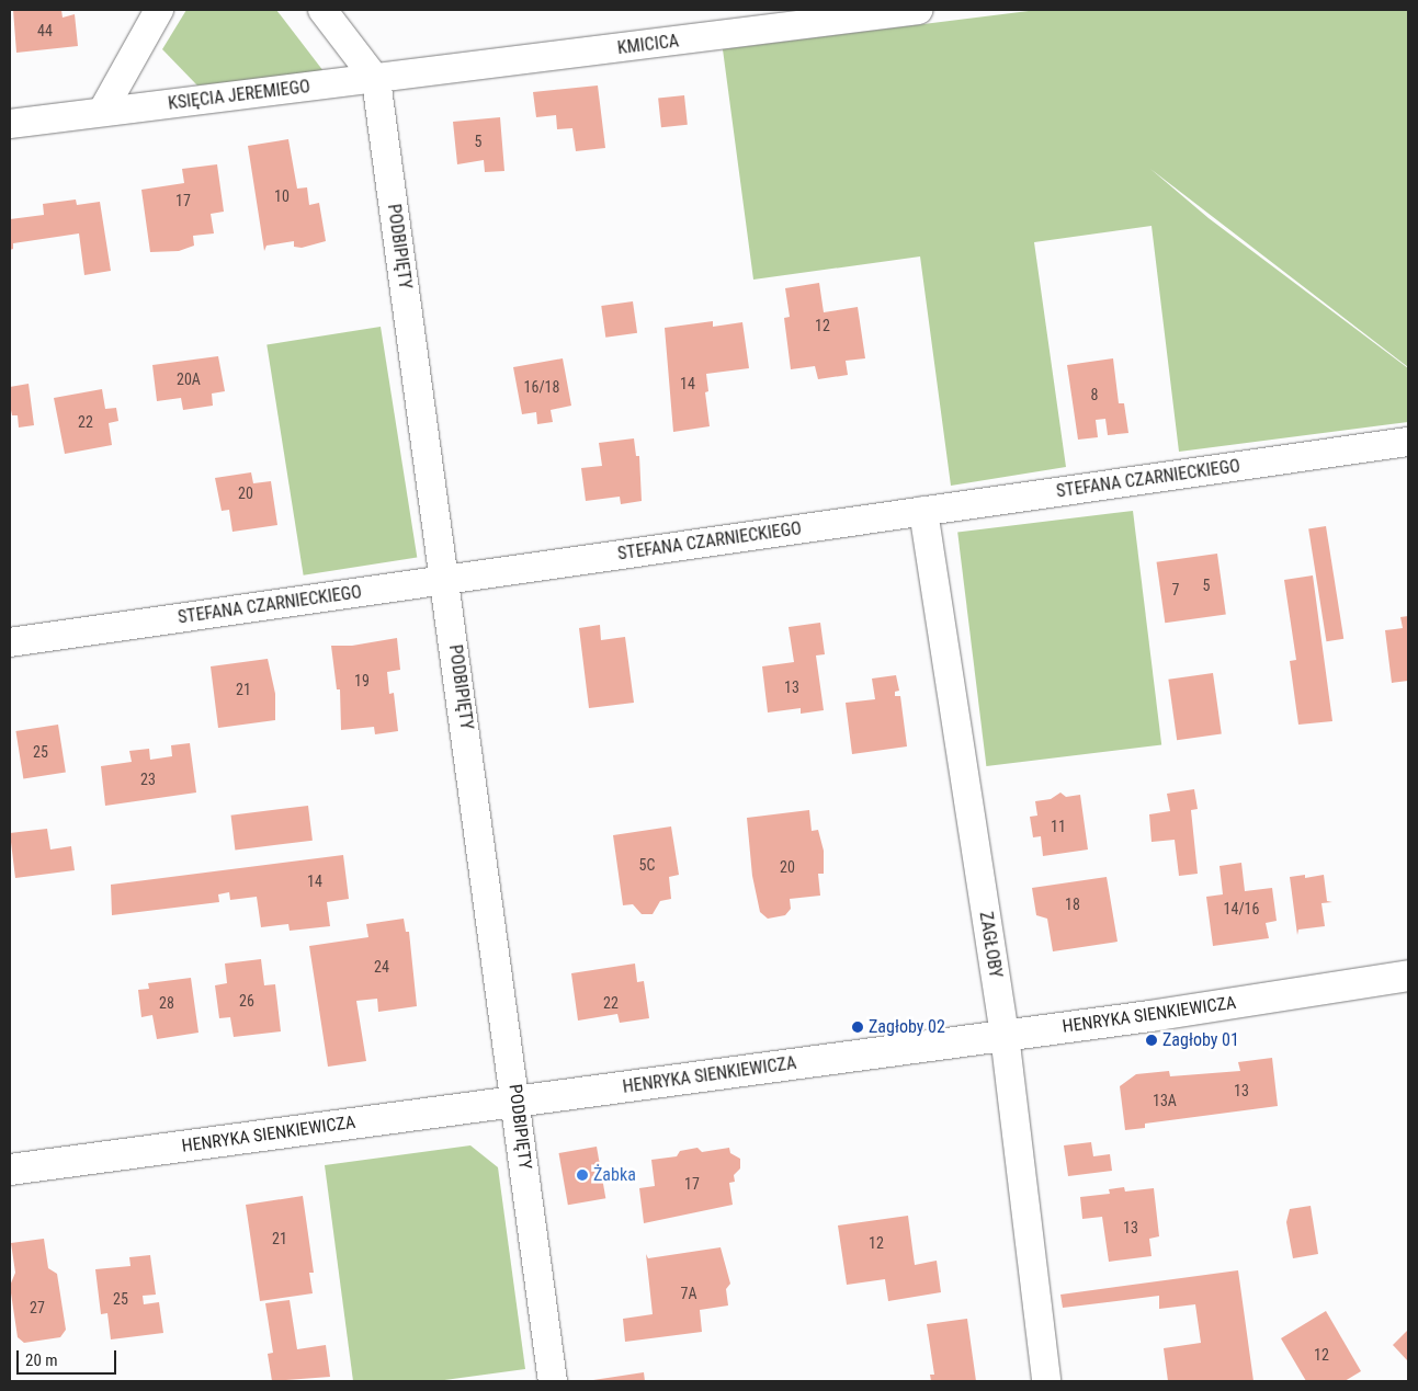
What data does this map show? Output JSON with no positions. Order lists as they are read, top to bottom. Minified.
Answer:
{"streets":{"street":["KMICICA","KSIĘCIA JEREMIEGO","PODBIPIĘTY","STEFANA CZARNIECKIEGO","ZAGŁOBY","HENRYKA SIENKIEWICZA"]},"crossings":[["KMICICA","KSIĘCIA JEREMIEGO"],["KMICICA","PODBIPIĘTY"],["KSIĘCIA JEREMIEGO","PODBIPIĘTY"],["PODBIPIĘTY","STEFANA CZARNIECKIEGO"],["PODBIPIĘTY","HENRYKA SIENKIEWICZA"],["STEFANA CZARNIECKIEGO","ZAGŁOBY"],["ZAGŁOBY","HENRYKA SIENKIEWICZA"]],"places":["Zagłoby 02","Zagłoby 01","Żabka"],"house_numbers":["44","5","10","17","12","20A","14","16/18","8","22","20","5","7","19","13","21","25","23","11","5C","20","14","18","14/16","24","26","28","22","13","13A","17","13","21","12","7A","25","27","12"],"scale_bar":"20 m"}
